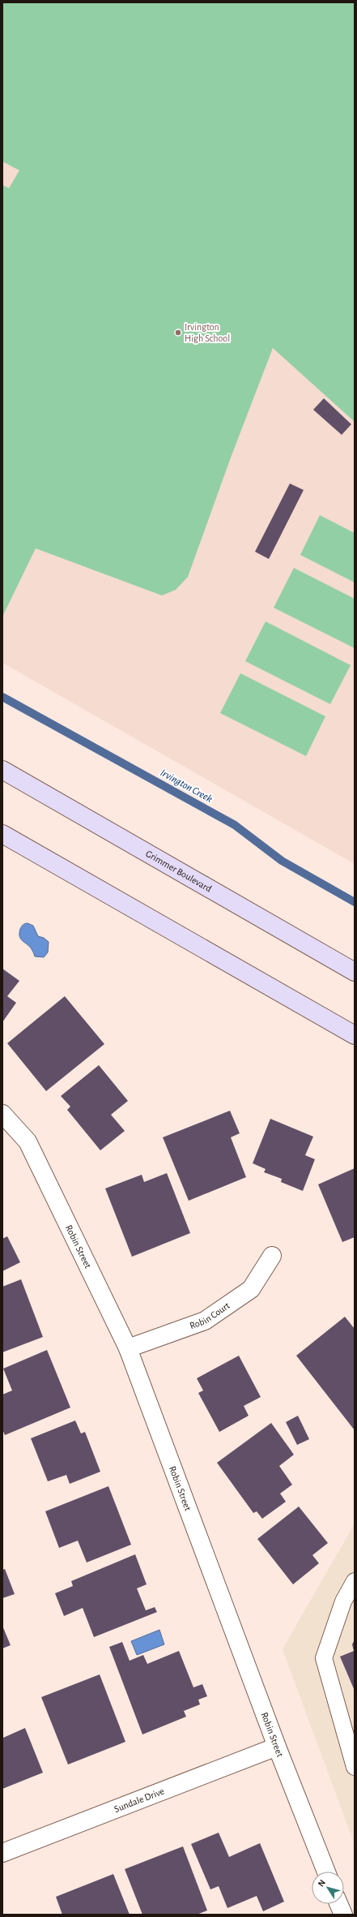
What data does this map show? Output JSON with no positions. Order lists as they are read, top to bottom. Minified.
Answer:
{"streets":{"main road":["Grimmer Boulevard"],"street":["Robin Street","Robin Court","Sundale Drive"]},"crossings":[["Robin Street","Robin Court"],["Robin Street","Sundale Drive"]],"water":["Irvington Creek"],"places":["Irvington High School"],"north":"top left"}
